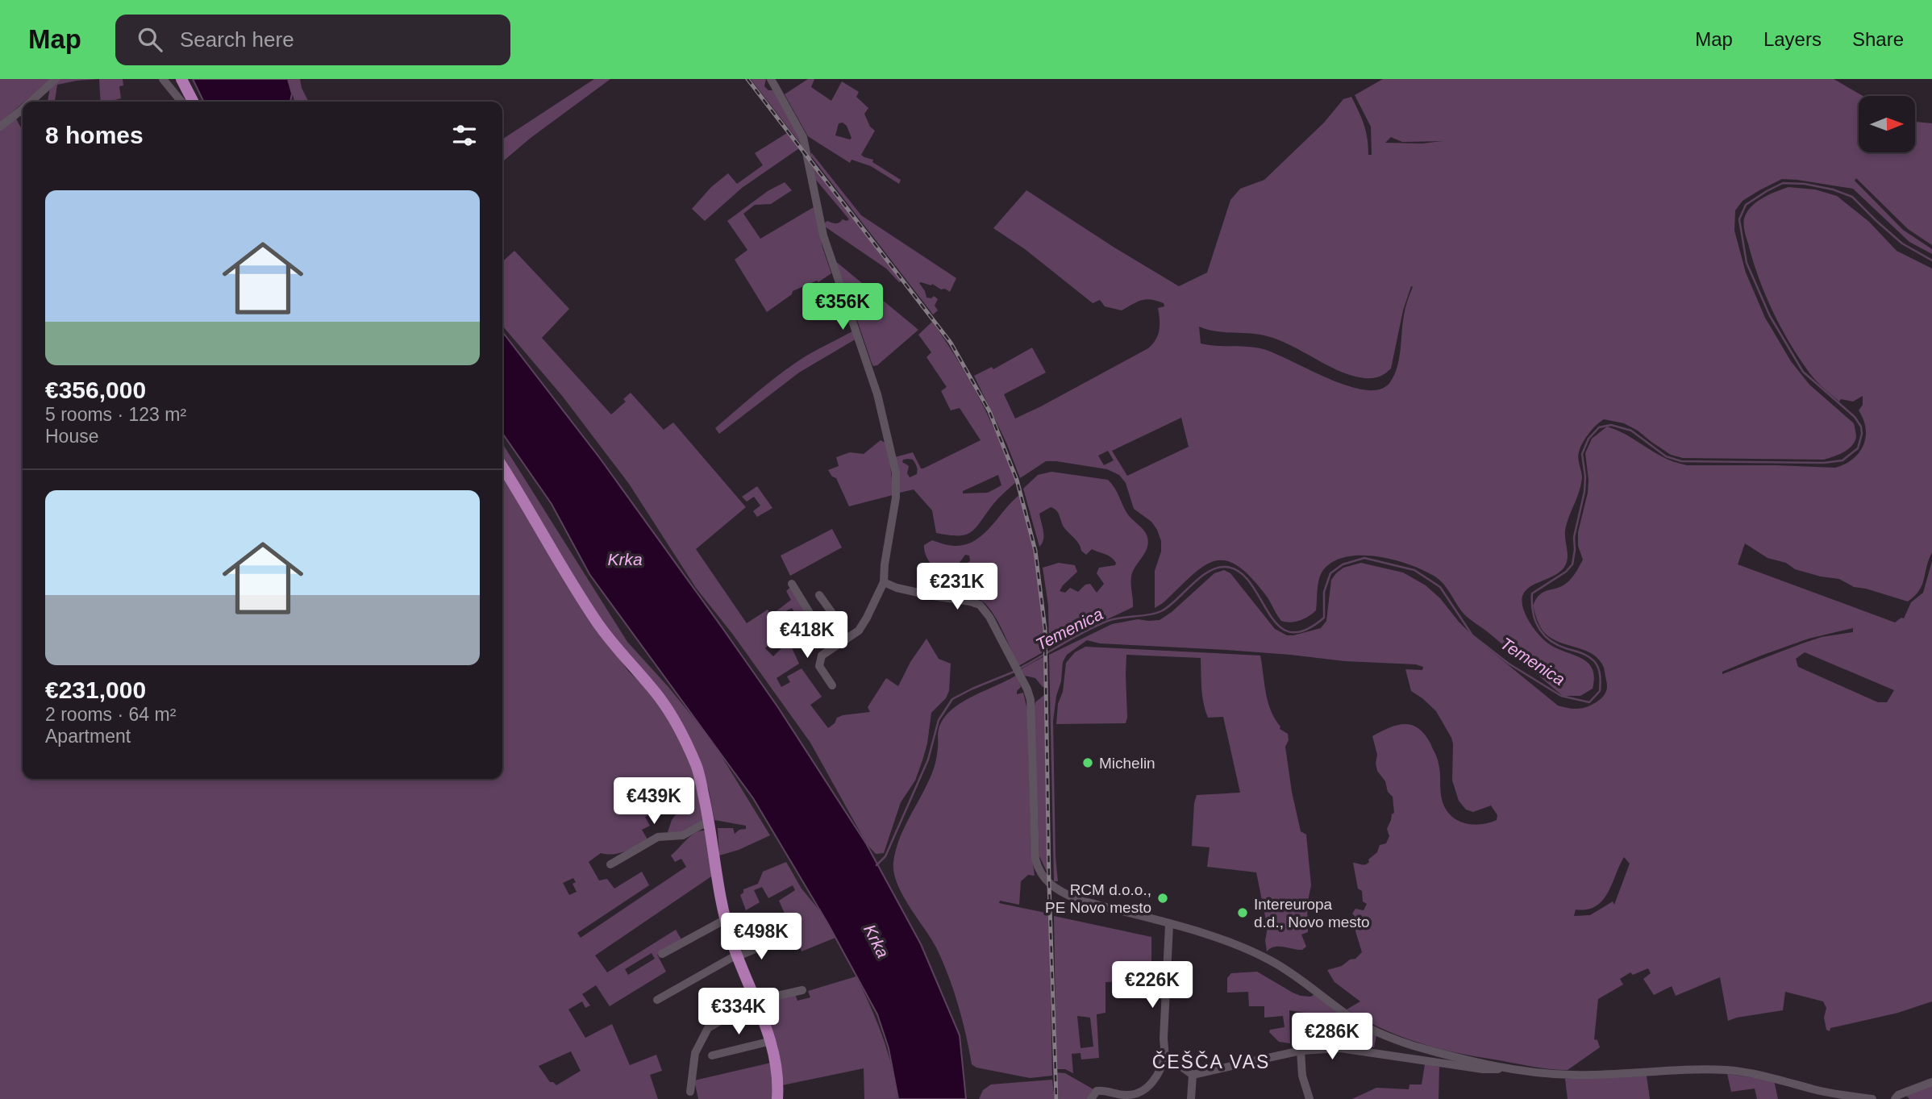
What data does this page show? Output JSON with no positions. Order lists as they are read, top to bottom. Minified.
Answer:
{"districts":["ČEŠČA VAS"],"water":["Krka","Temenica"],"places":["Michelin","RCM d.o.o., PE Novo mesto","Intereuropa d.d., Novo mesto"],"north":"right","page":{"header":"Map","search":"Search here","nav":["Map","Layers","Share"],"heading":"8 homes","list":[{"name":"€356,000","note":"5 rooms · 123 m² · House"},{"name":"€231,000","note":"2 rooms · 64 m² · Apartment"}],"price":["€356K","€231K","€418K","€439K","€498K","€226K","€334K","€286K"]}}
